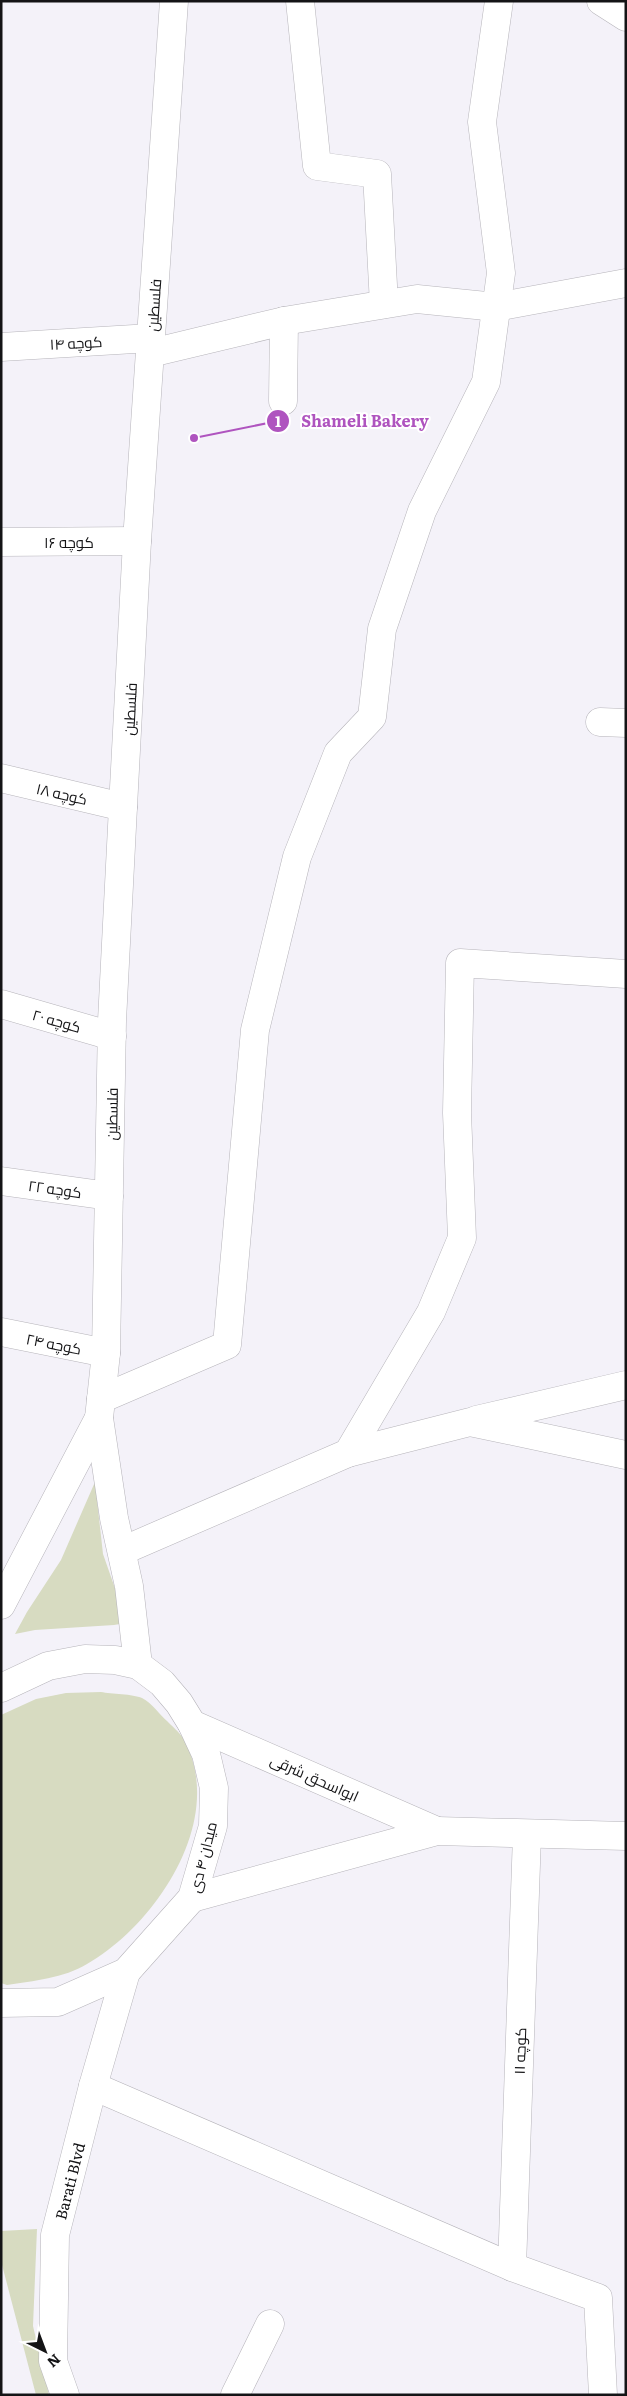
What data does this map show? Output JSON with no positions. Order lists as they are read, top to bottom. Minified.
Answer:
{"streets":{"street":["فلسطین","کوچه ۱۴","کوچه ۱۶","کوچه ۱۸","کوچه ۲۰","کوچه ۲۲","کوچه ۲۴","ابواسحق شرقی","میدان ۴ دی","کوچه ۱۱","Barati Blvd"]},"crossings":[["فلسطین","کوچه ۱۴"],["فلسطین","کوچه ۱۶"],["فلسطین","کوچه ۱۸"],["فلسطین","کوچه ۲۰"],["فلسطین","کوچه ۲۲"],["فلسطین","کوچه ۲۴"],["ابواسحق شرقی","میدان ۴ دی"],["ابواسحق شرقی","کوچه ۱۱"],["میدان ۴ دی","Barati Blvd"]],"places":["Shameli Bakery"],"north":"bottom right"}
